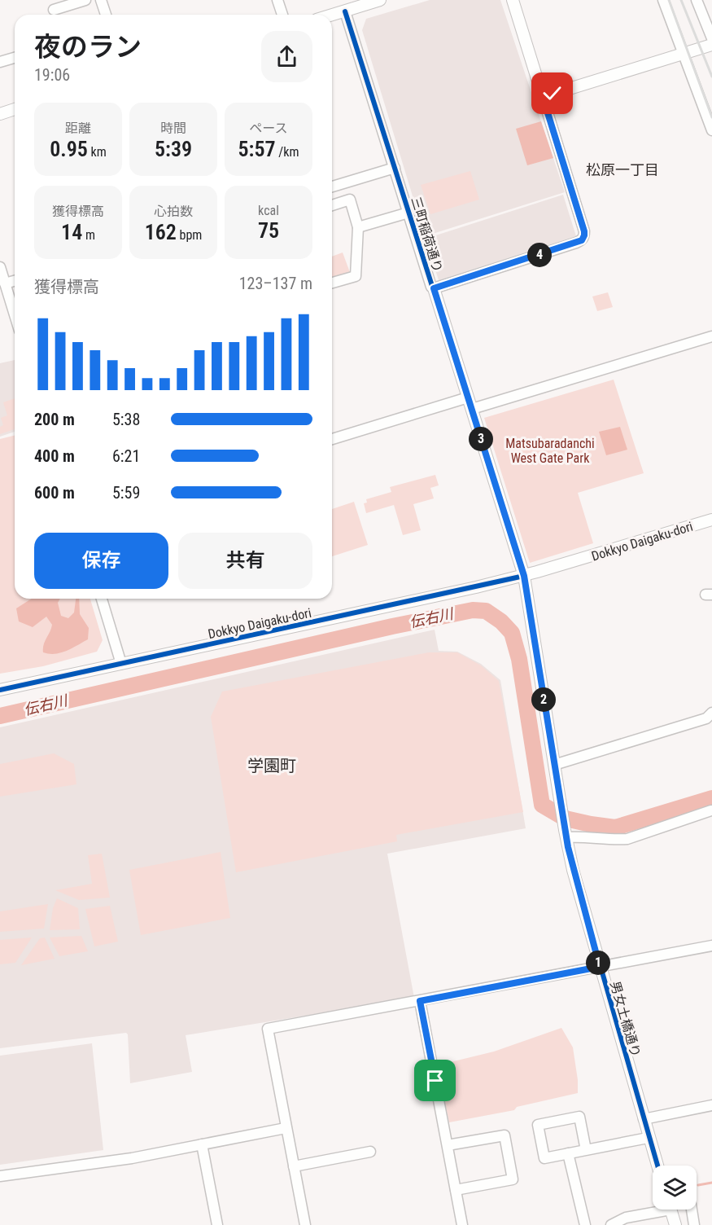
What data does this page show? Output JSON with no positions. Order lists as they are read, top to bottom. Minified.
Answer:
{"streets":{"street":["三町稲荷通り","Dokkyo Daigaku-dori","男女土橋通り"]},"crossings":[["三町稲荷通り","Dokkyo Daigaku-dori"],["三町稲荷通り","男女土橋通り"],["Dokkyo Daigaku-dori","男女土橋通り"]],"districts":["松原一丁目","学園町"],"water":["伝右川"],"parks":["Matsubaradanchi West Gate Park"],"page":{"heading":["夜のラン","19:06"],"stats":[["距離","0.95 km"],["時間","5:39"],["ペース","5:57 /km"],["獲得標高","14 m"],["心拍数","162 bpm"],["kcal","75"]],"pins":["4","3","2","1"],"chart":["獲得標高","123–137 m"],"list":[{"name":"200 m","note":"5:38"},{"name":"400 m","note":"6:21"},{"name":"600 m","note":"5:59"}],"buttons":["保存","共有"]}}
